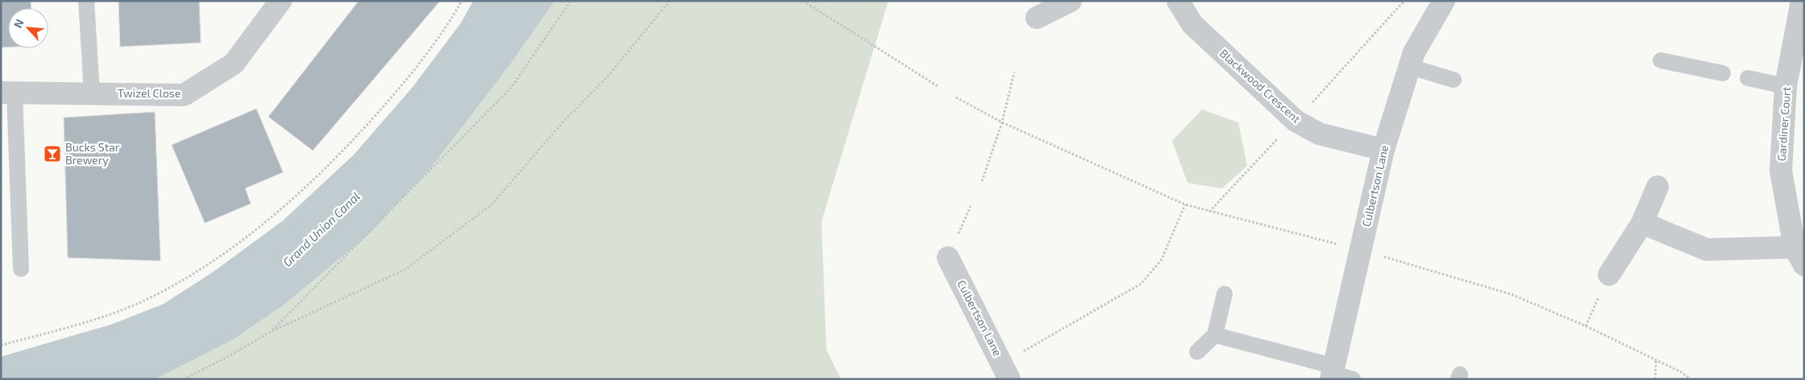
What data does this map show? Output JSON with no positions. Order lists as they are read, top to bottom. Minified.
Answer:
{"streets":{"street":["Blackwood Crescent","Twizel Close","Gardiner Court","Culbertson Lane"]},"crossings":[["Blackwood Crescent","Culbertson Lane"]],"water":["Grand Union Canal"],"places":{"bar":["Bucks Star Brewery"]},"north":"top left"}
